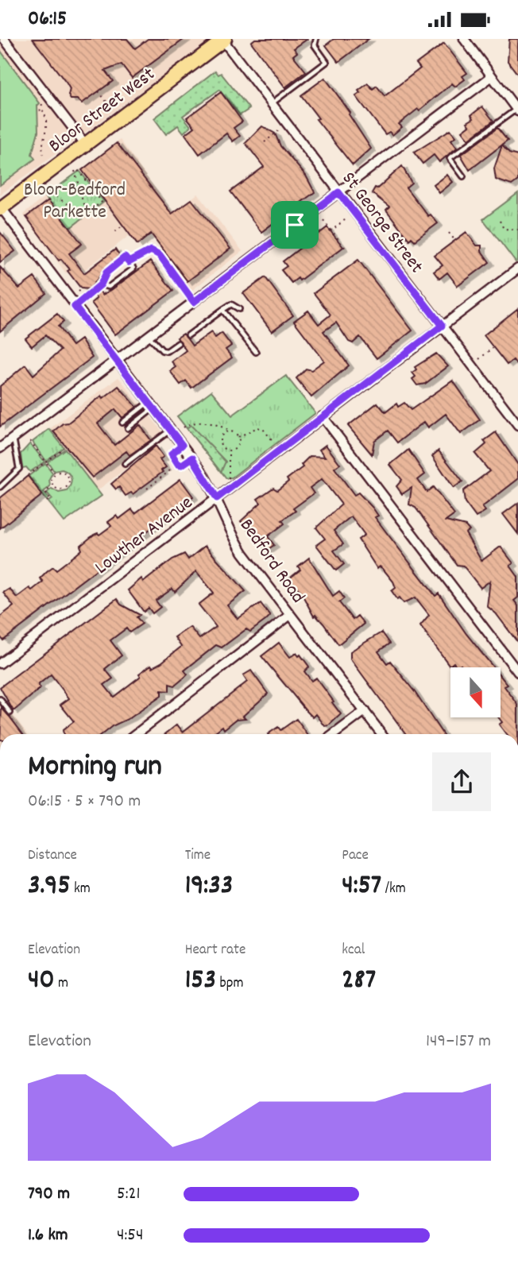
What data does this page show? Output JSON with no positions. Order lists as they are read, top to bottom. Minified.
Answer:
{"streets":{"main road":["Bloor Street West"],"street":["St George Street","Lowther Avenue","Bedford Road"]},"crossings":[["Bloor Street West","St George Street"],["Bloor Street West","Bedford Road"],["St George Street","Lowther Avenue"],["Lowther Avenue","Bedford Road"]],"parks":["Bloor-Bedford Parkette"],"north":"bottom","page":{"status":"06:15","heading":["Morning run","06:15 · 5 × 790 m"],"stats":[["Distance","3.95 km"],["Time","19:33"],["Pace","4:57 /km"],["Elevation","40 m"],["Heart rate","153 bpm"],["kcal","287"]],"chart":["Elevation","149–157 m"],"list":[{"name":"790 m","note":"5:21"},{"name":"1.6 km","note":"4:54"}]}}
